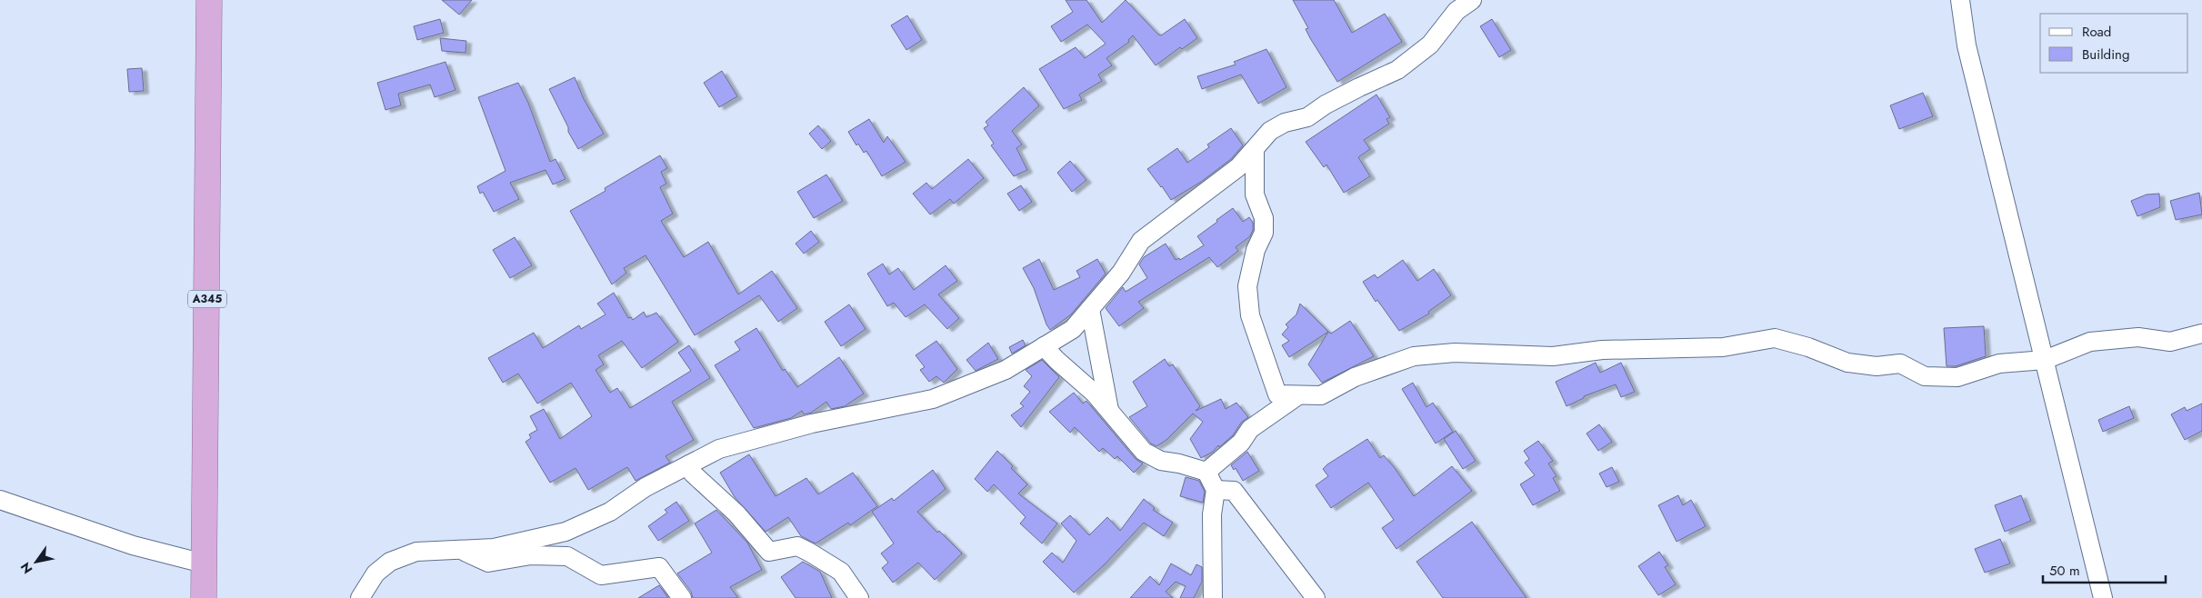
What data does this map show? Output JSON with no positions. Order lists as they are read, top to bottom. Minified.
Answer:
{"streets":{"highway":["A345"]},"legend":["Road","Building"],"scale_bar":"50 m","north":"bottom left"}
